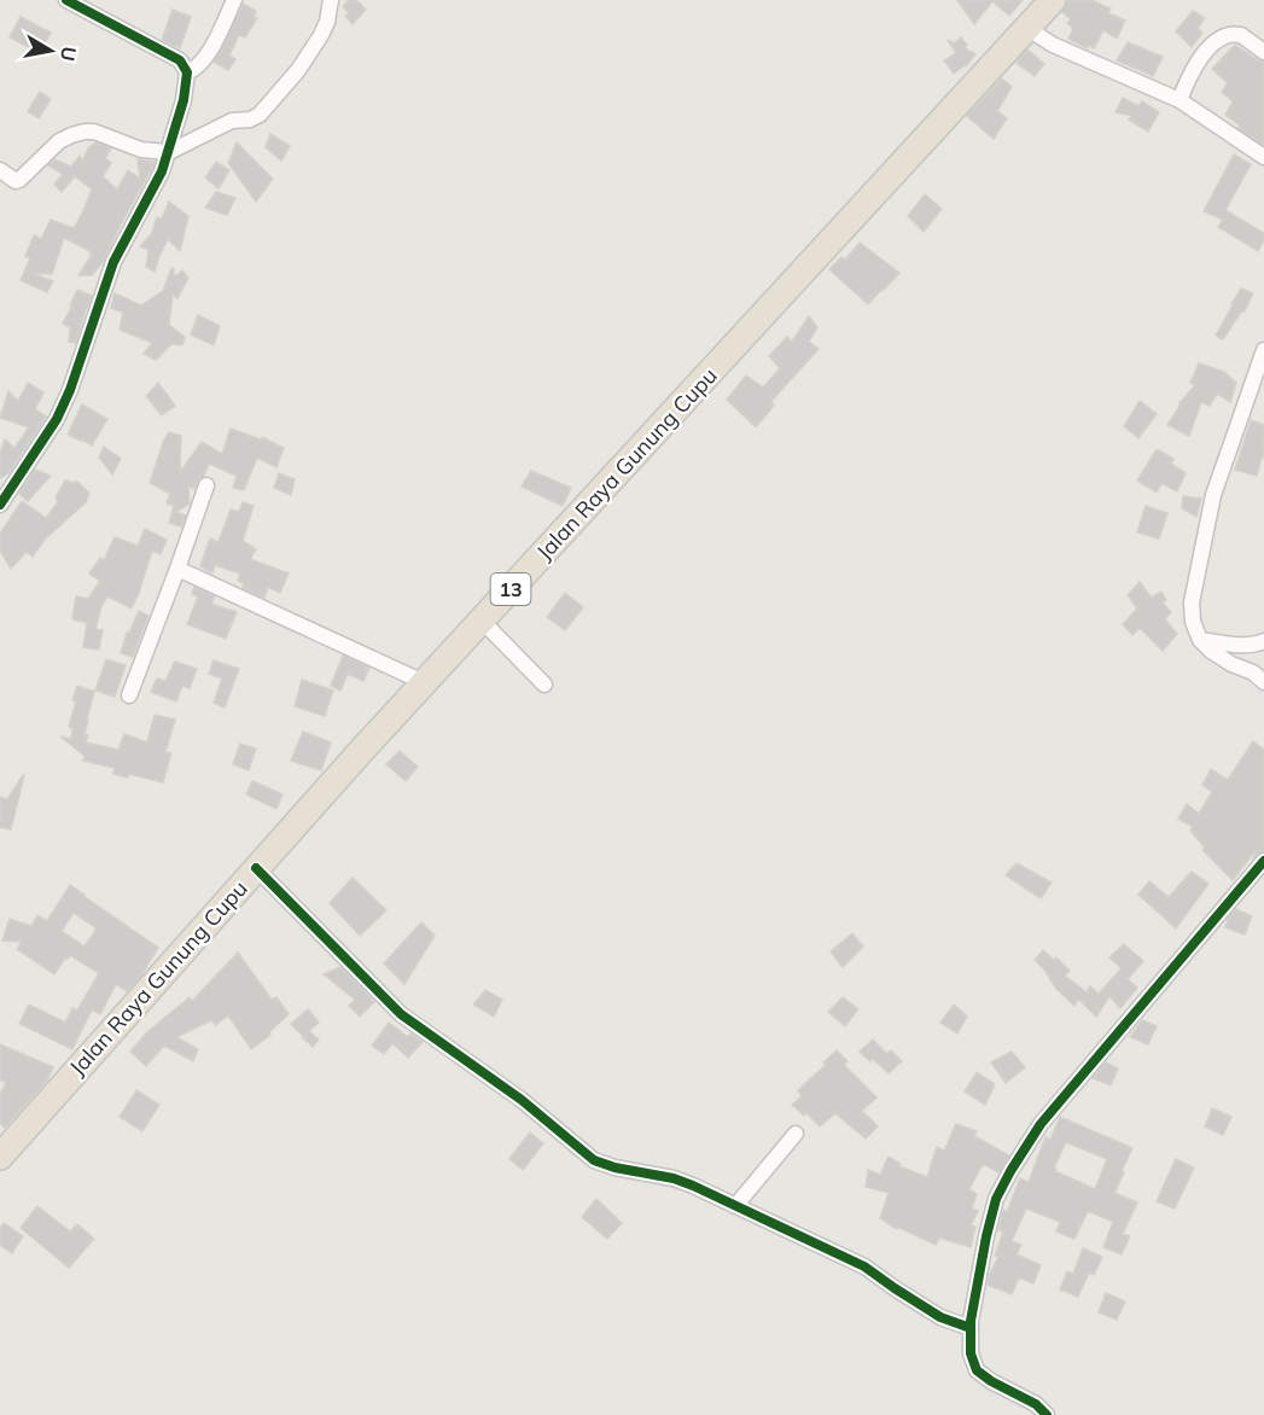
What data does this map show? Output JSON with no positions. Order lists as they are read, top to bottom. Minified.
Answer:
{"streets":{"highway":["Jalan Raya Gunung Cupu","13"]},"north":"right"}
